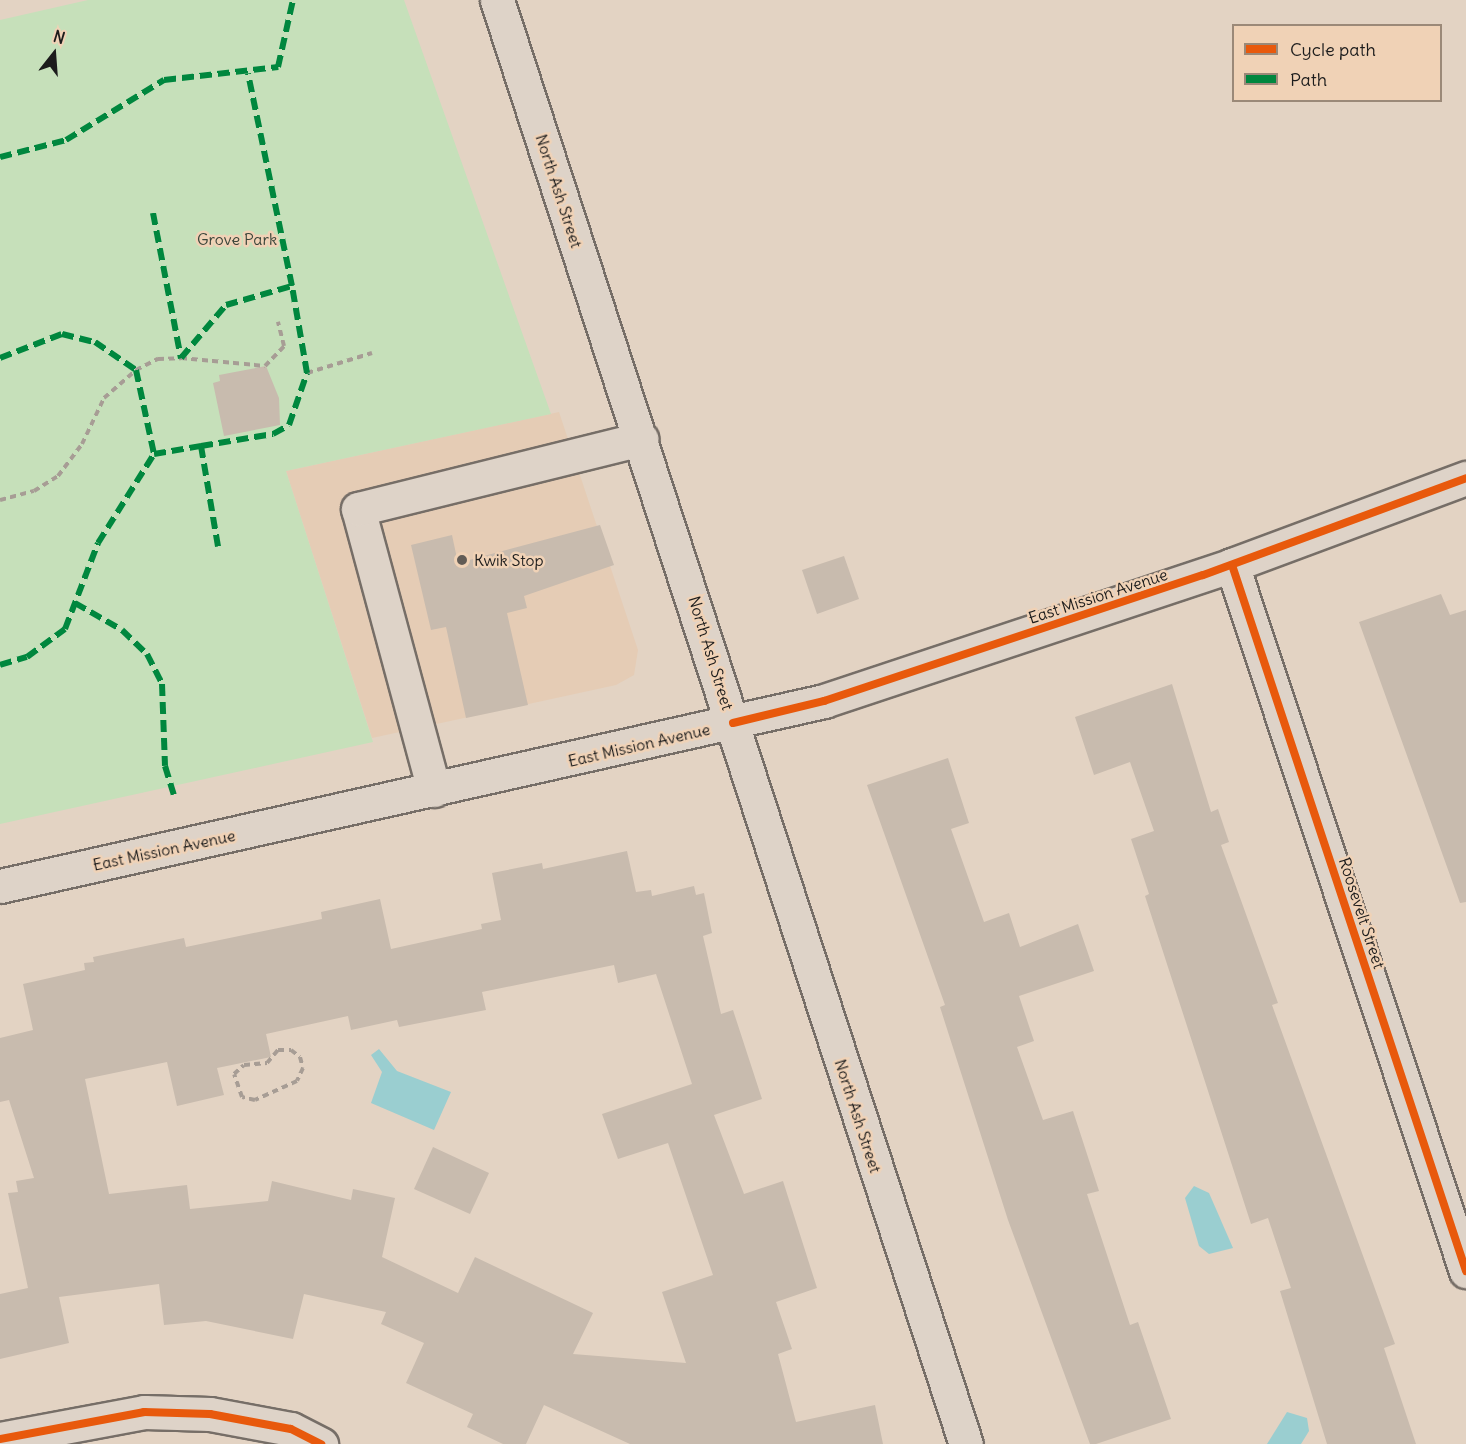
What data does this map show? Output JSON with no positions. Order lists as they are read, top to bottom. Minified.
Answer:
{"streets":{"main road":["North Ash Street","East Mission Avenue","Roosevelt Street"]},"crossings":[["North Ash Street","East Mission Avenue"],["East Mission Avenue","Roosevelt Street"]],"parks":["Grove Park"],"places":["Kwik Stop"],"legend":["Cycle path","Path"],"north":"top"}
